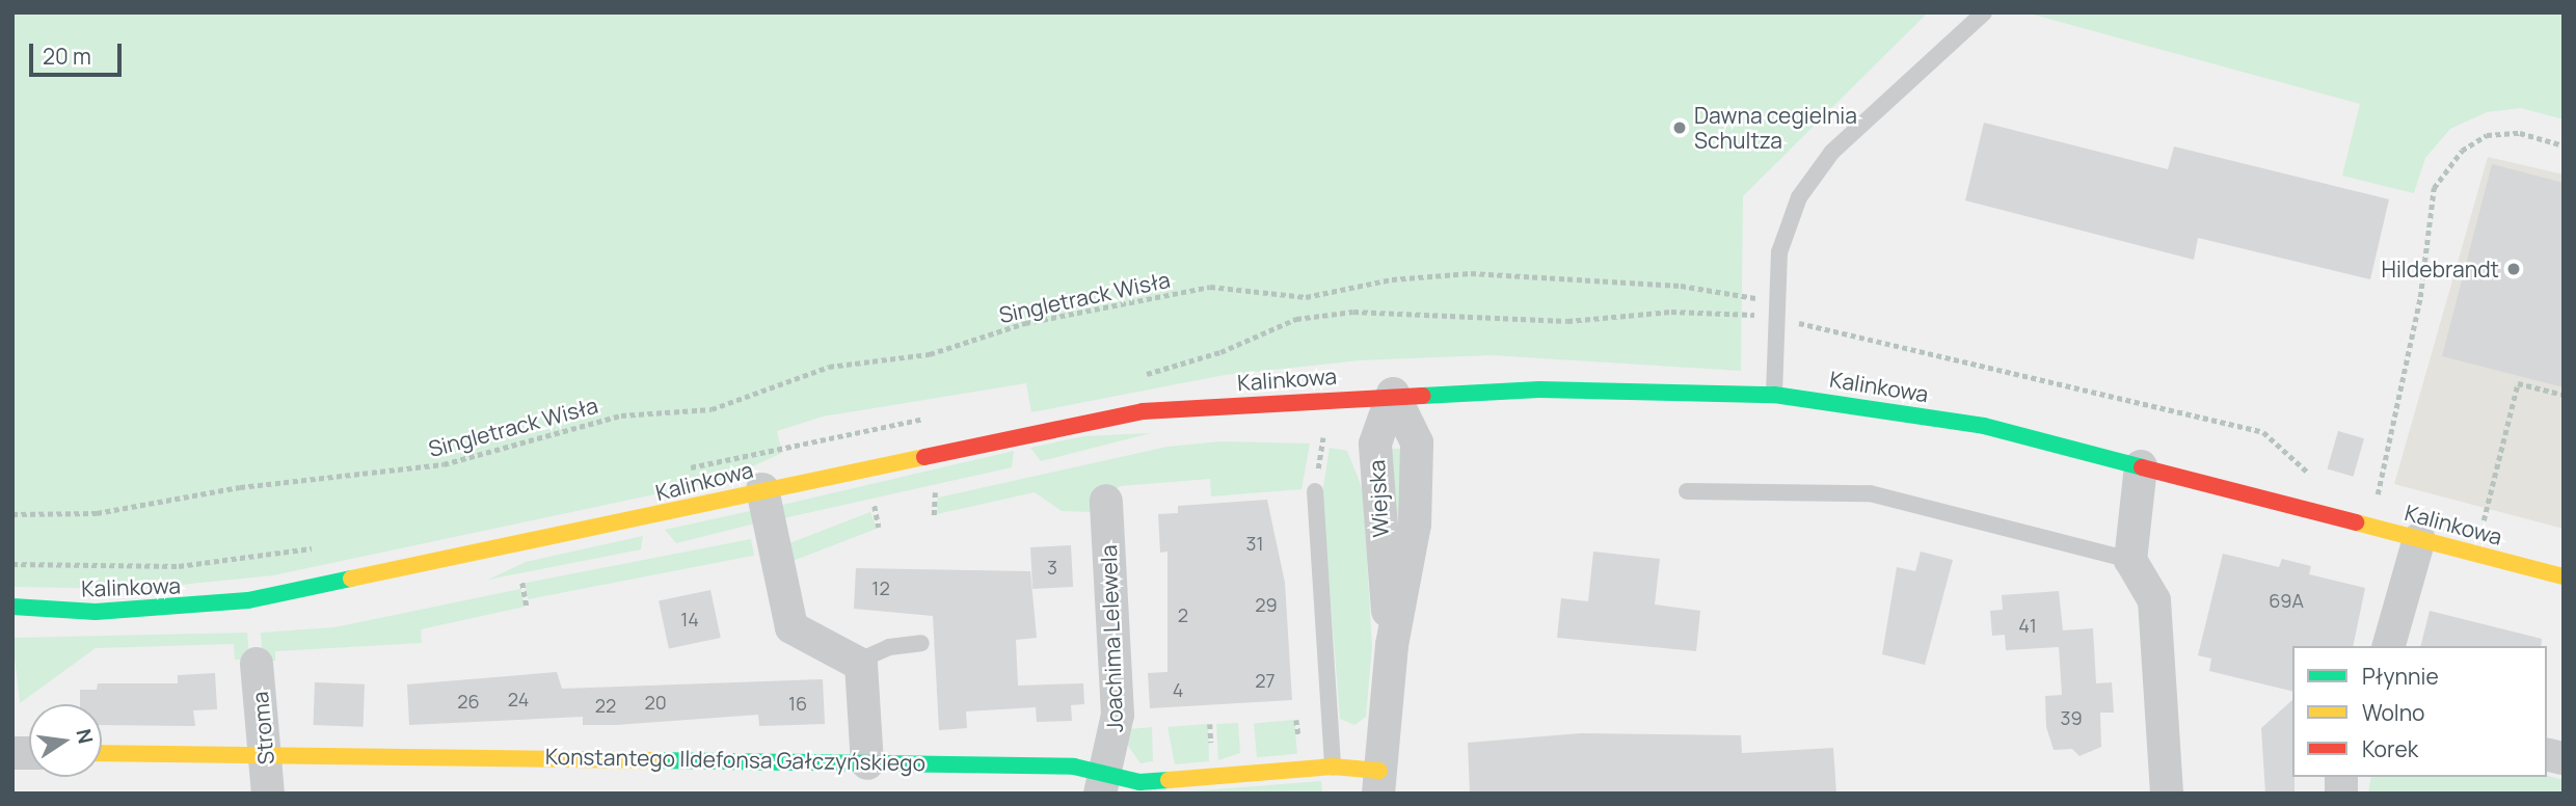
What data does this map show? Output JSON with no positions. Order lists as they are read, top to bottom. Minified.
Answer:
{"streets":{"street":["Kalinkowa","Wiejska","Joachima Lelewela","Stroma","Konstantego Ildefonsa Gałczyńskiego"],"path":["Singletrack Wisła"]},"crossings":[["Kalinkowa","Wiejska"],["Wiejska","Konstantego Ildefonsa Gałczyńskiego"],["Joachima Lelewela","Konstantego Ildefonsa Gałczyńskiego"],["Stroma","Konstantego Ildefonsa Gałczyńskiego"]],"places":["Dawna cegielnia Schultza","Hildebrandt"],"house_numbers":["31","3","12","69A","29","2","14","41","27","4","24","26","20","16","22","39"],"legend":["Płynnie","Wolno","Korek"],"scale_bar":"20 m","north":"right"}
